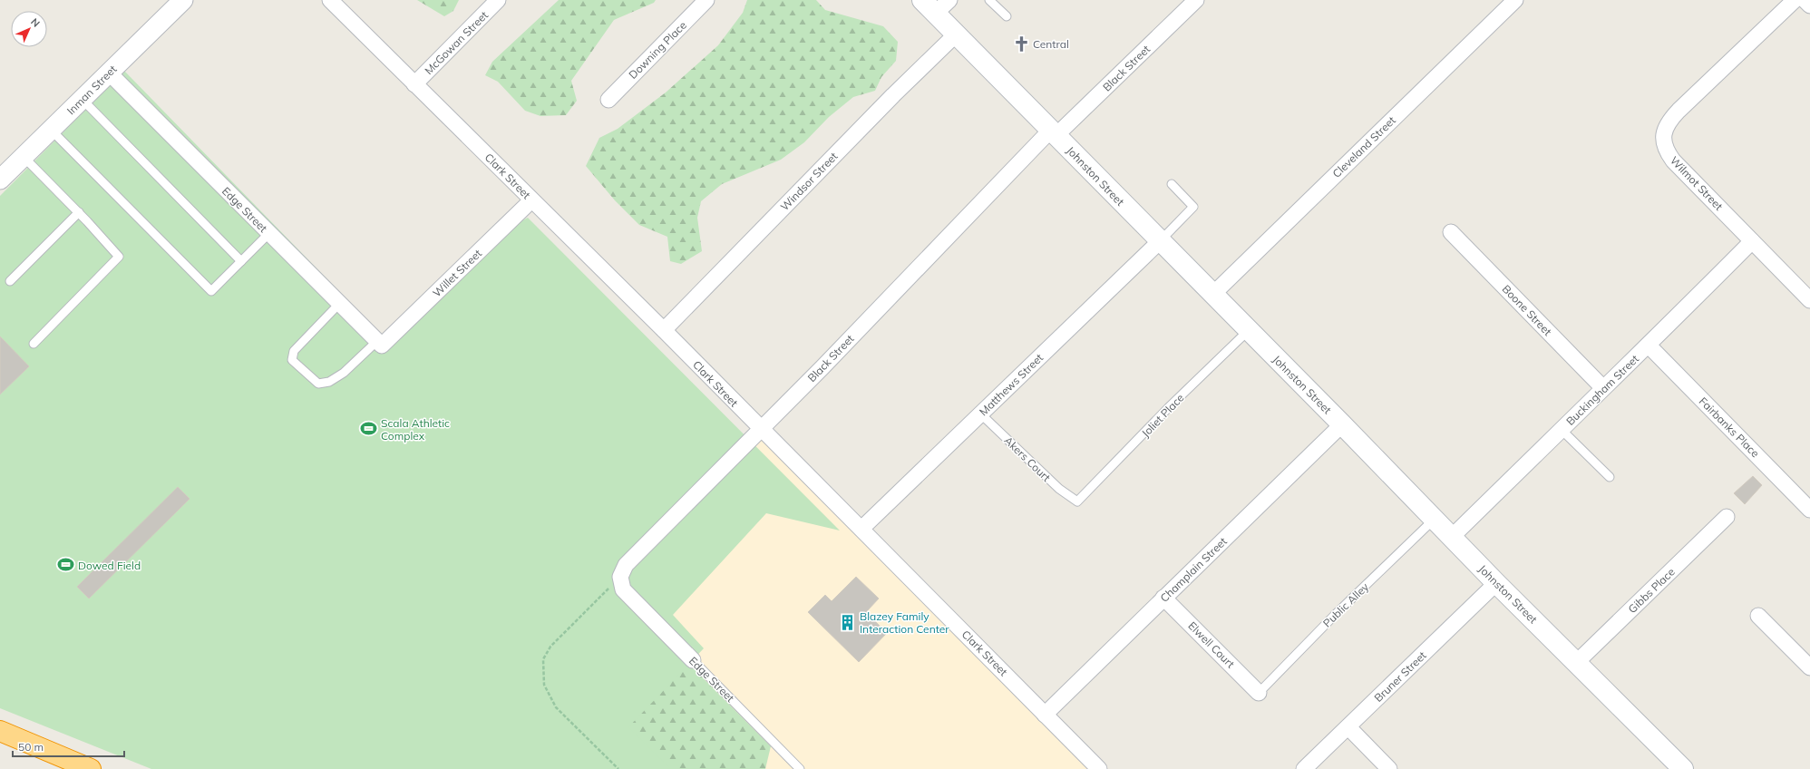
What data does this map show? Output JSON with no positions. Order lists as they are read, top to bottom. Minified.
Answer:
{"streets":{"main road":["Johnston Street"],"street":["McGowan Street","Downing Place","Black Street","Inman Street","Cleveland Street","Clark Street","Windsor Street","Wilmot Street","Edge Street","Willet Street","Boone Street","Matthews Street","Buckingham Street","Fairbanks Place","Champlain Street","Gibbs Place","Elwell Court","Bruner Street"],"lane":["Joliet Place","Akers Court","Public Alley"]},"crossings":[["McGowan Street","Clark Street"],["Black Street","Clark Street"],["Black Street","Johnston Street"],["Black Street","Edge Street"],["Inman Street","Edge Street"],["Cleveland Street","Johnston Street"],["Clark Street","Windsor Street"],["Clark Street","Willet Street"],["Clark Street","Matthews Street"],["Clark Street","Champlain Street"],["Johnston Street","Windsor Street"],["Johnston Street","Matthews Street"],["Johnston Street","Buckingham Street"],["Johnston Street","Joliet Place"],["Johnston Street","Champlain Street"],["Johnston Street","Gibbs Place"],["Johnston Street","Public Alley"],["Johnston Street","Bruner Street"],["Wilmot Street","Buckingham Street"],["Edge Street","Willet Street"],["Boone Street","Buckingham Street"],["Matthews Street","Akers Court"],["Buckingham Street","Fairbanks Place"],["Joliet Place","Akers Court"],["Champlain Street","Elwell Court"],["Public Alley","Elwell Court"]],"places":{"church":["Central"],"sports":["Scala Athletic Complex","Dowed Field"],"building":["Blazey Family Interaction Center"]},"scale_bar":"50 m","north":"top right"}
